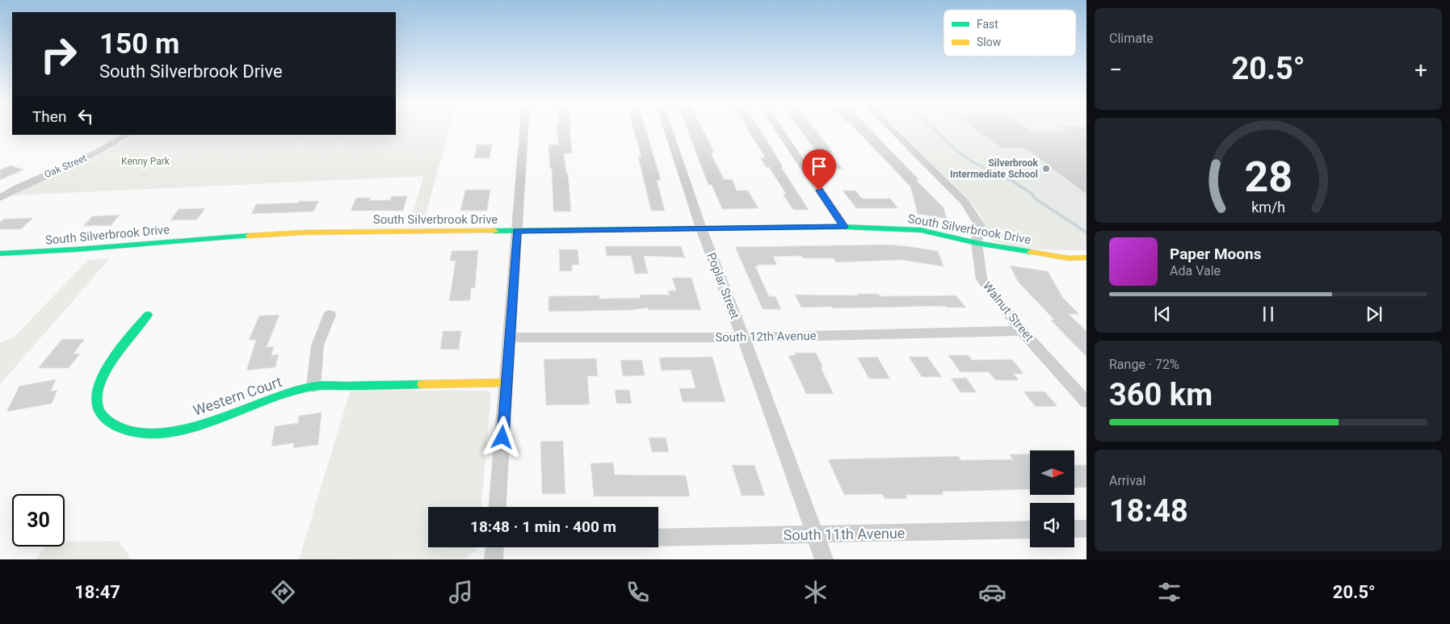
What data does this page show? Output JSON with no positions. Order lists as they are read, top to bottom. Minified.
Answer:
{"streets":{"street":["Oak Street","South Silverbrook Drive","Poplar Street","Walnut Street","South 12th Avenue","Western Court","South 11th Avenue"]},"crossings":[["South Silverbrook Drive","Poplar Street"],["South Silverbrook Drive","Walnut Street"],["Poplar Street","South 12th Avenue"],["Poplar Street","South 11th Avenue"],["Walnut Street","South 12th Avenue"]],"parks":["Kenny Park"],"places":["Silverbrook Intermediate School"],"legend":["Fast","Slow"],"north":"right","page":{"tile":["Climate",["Range · 72%","360 km"],["Arrival","18:48"]],"turn":["150 m","South Silverbrook Drive"],"heat":["−","20.5°","+"],"then":"Then","song":["Paper Moons","Ada Vale"],"limit":"30","trip":"18:48 · 1 min · 400 m","tabs":["18:47","20.5°"],"gauge":["28","km/h"]}}
